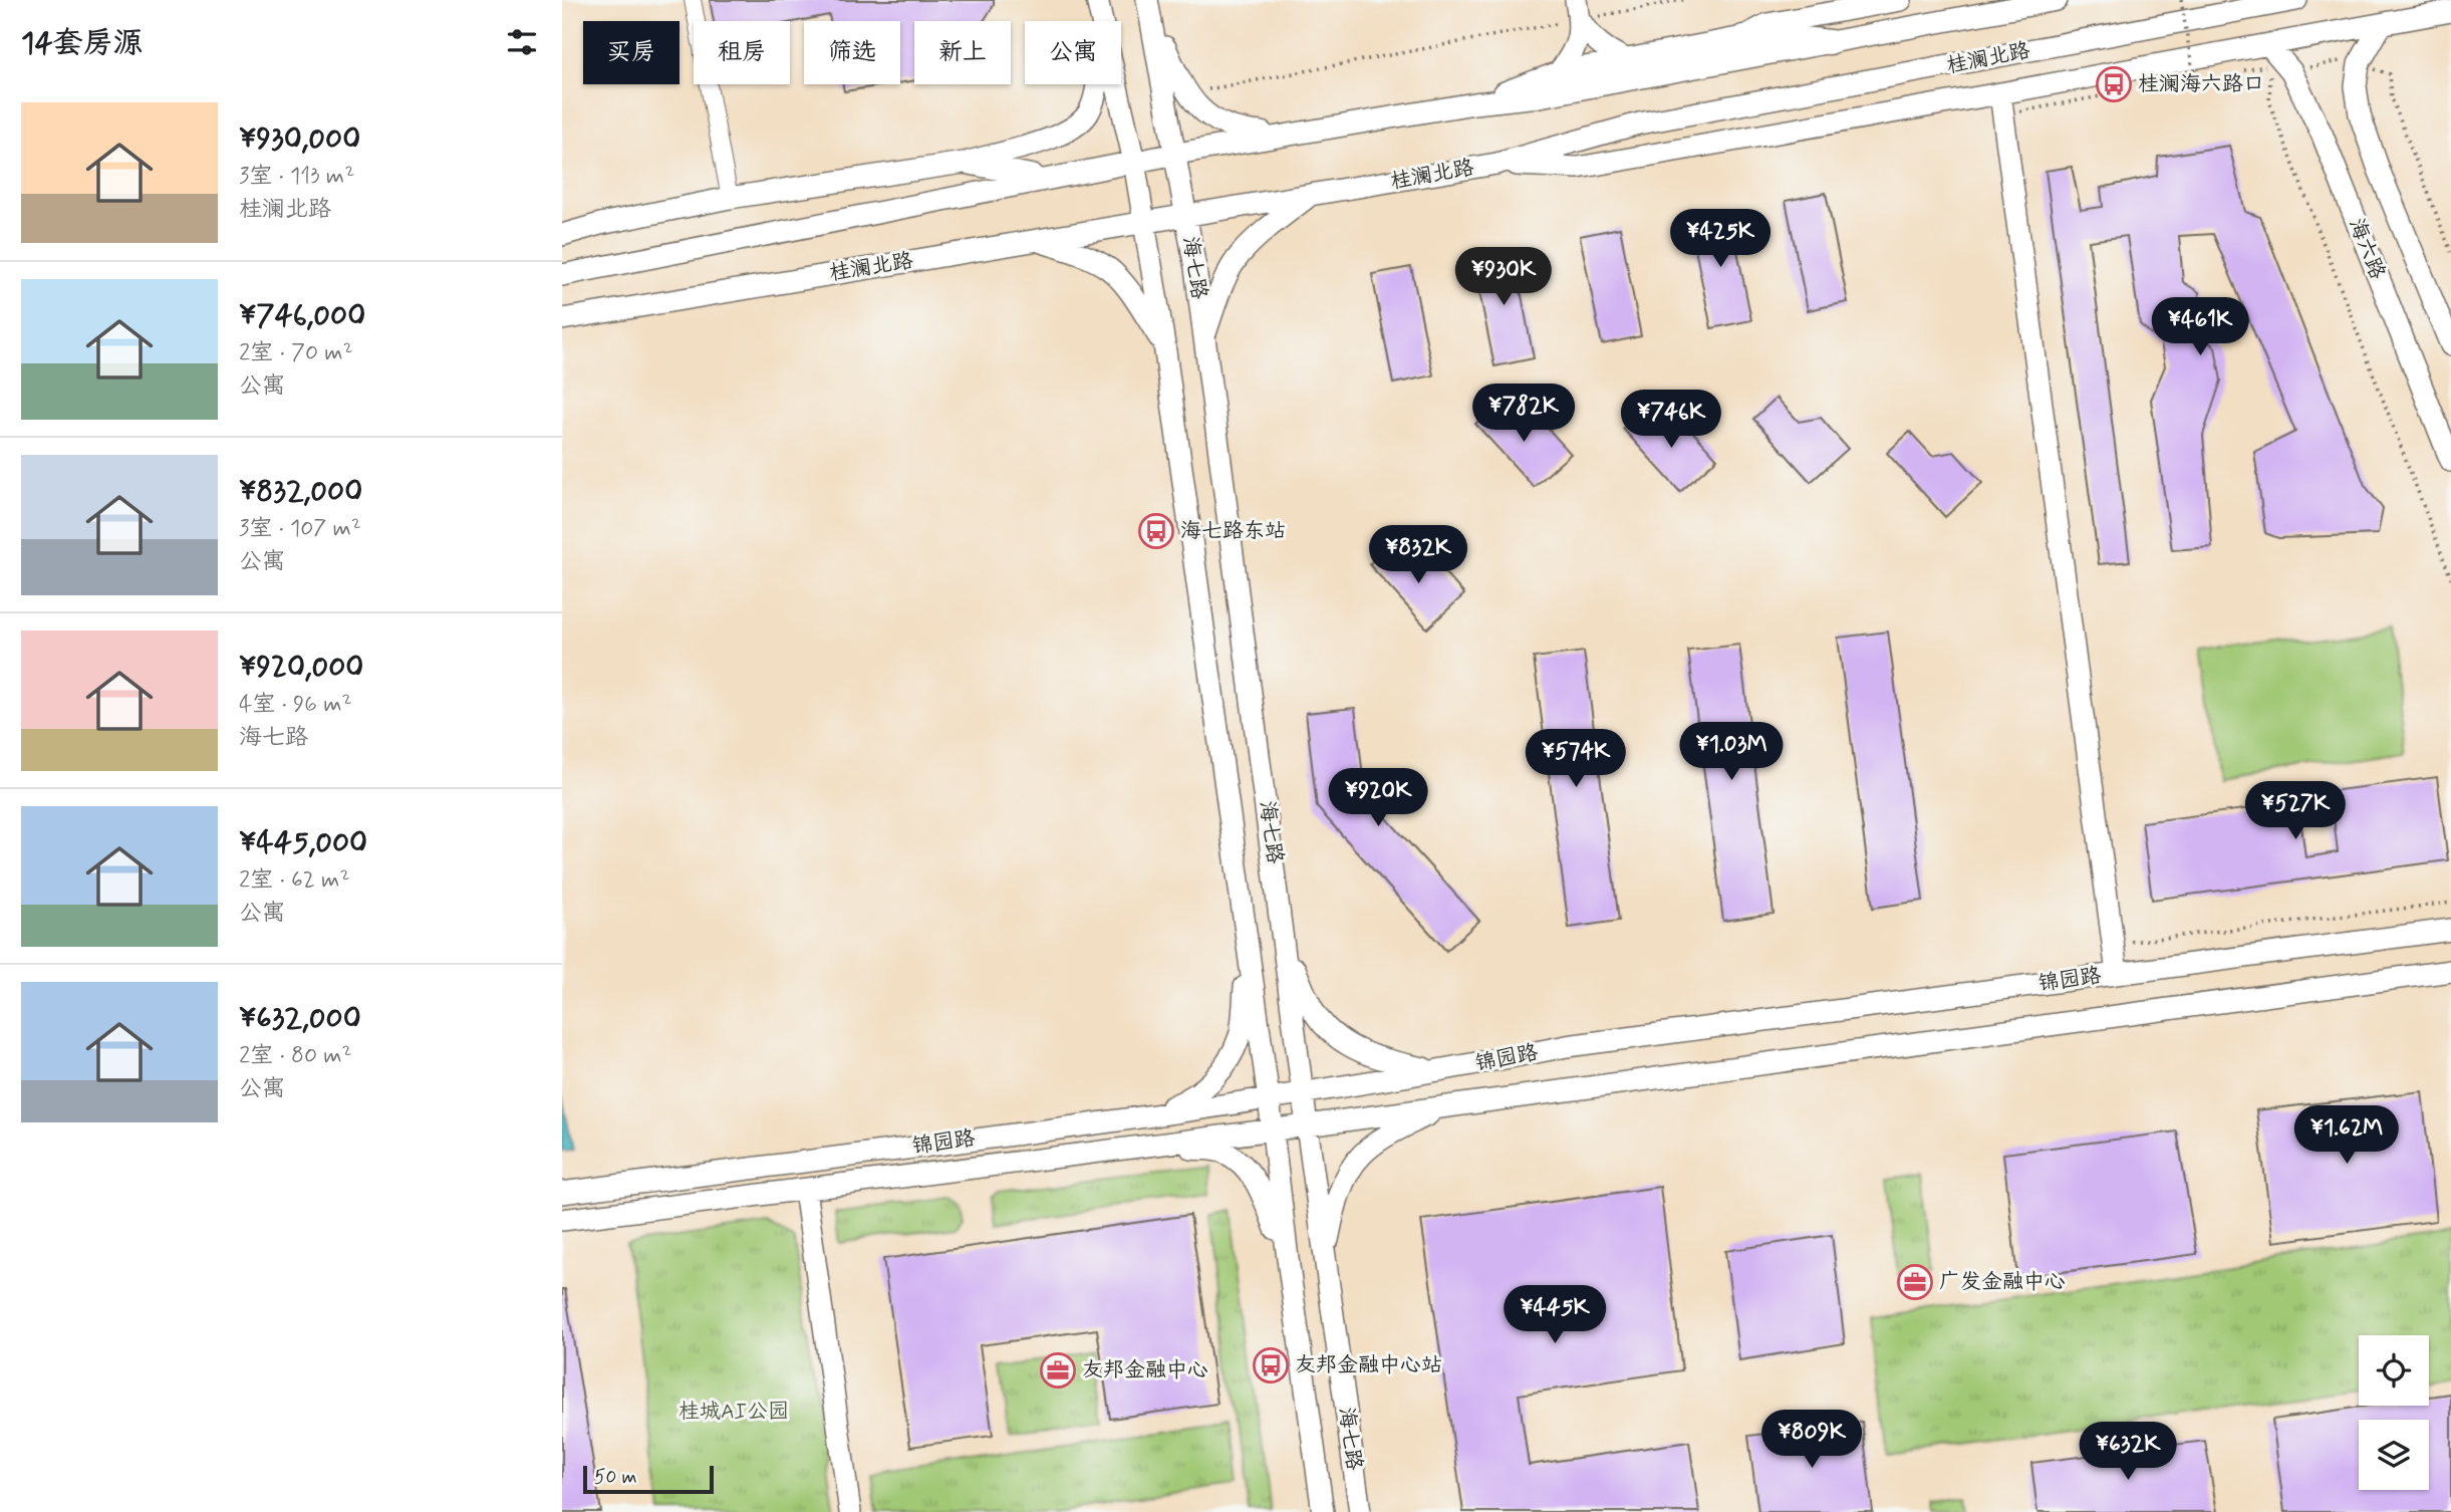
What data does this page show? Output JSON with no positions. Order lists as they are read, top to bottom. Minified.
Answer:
{"streets":{"main road":["桂澜北路","海六路","海七路","锦园路"]},"crossings":[["桂澜北路","海七路"],["海七路","锦园路"]],"parks":["桂城AI公园"],"places":{"bus stop":["桂澜海六路口","海七路东站","友邦金融中心站"],"office":["广发金融中心","友邦金融中心"]},"scale_bar":"50 m","page":{"heading":"14套房源","chip":["买房","租房","筛选","新上","公寓"],"list":[{"name":"¥930,000","note":"3室 · 113 m² · 桂澜北路"},{"name":"¥746,000","note":"2室 · 70 m² · 公寓"},{"name":"¥832,000","note":"3室 · 107 m² · 公寓"},{"name":"¥920,000","note":"4室 · 96 m² · 海七路"},{"name":"¥445,000","note":"2室 · 62 m² · 公寓"},{"name":"¥632,000","note":"2室 · 80 m² · 公寓"}],"price":["¥425K","¥930K","¥461K","¥782K","¥746K","¥832K","¥1.03M","¥574K","¥920K","¥527K","¥1.62M","¥445K","¥809K","¥632K"],"scale":"50 m"}}
